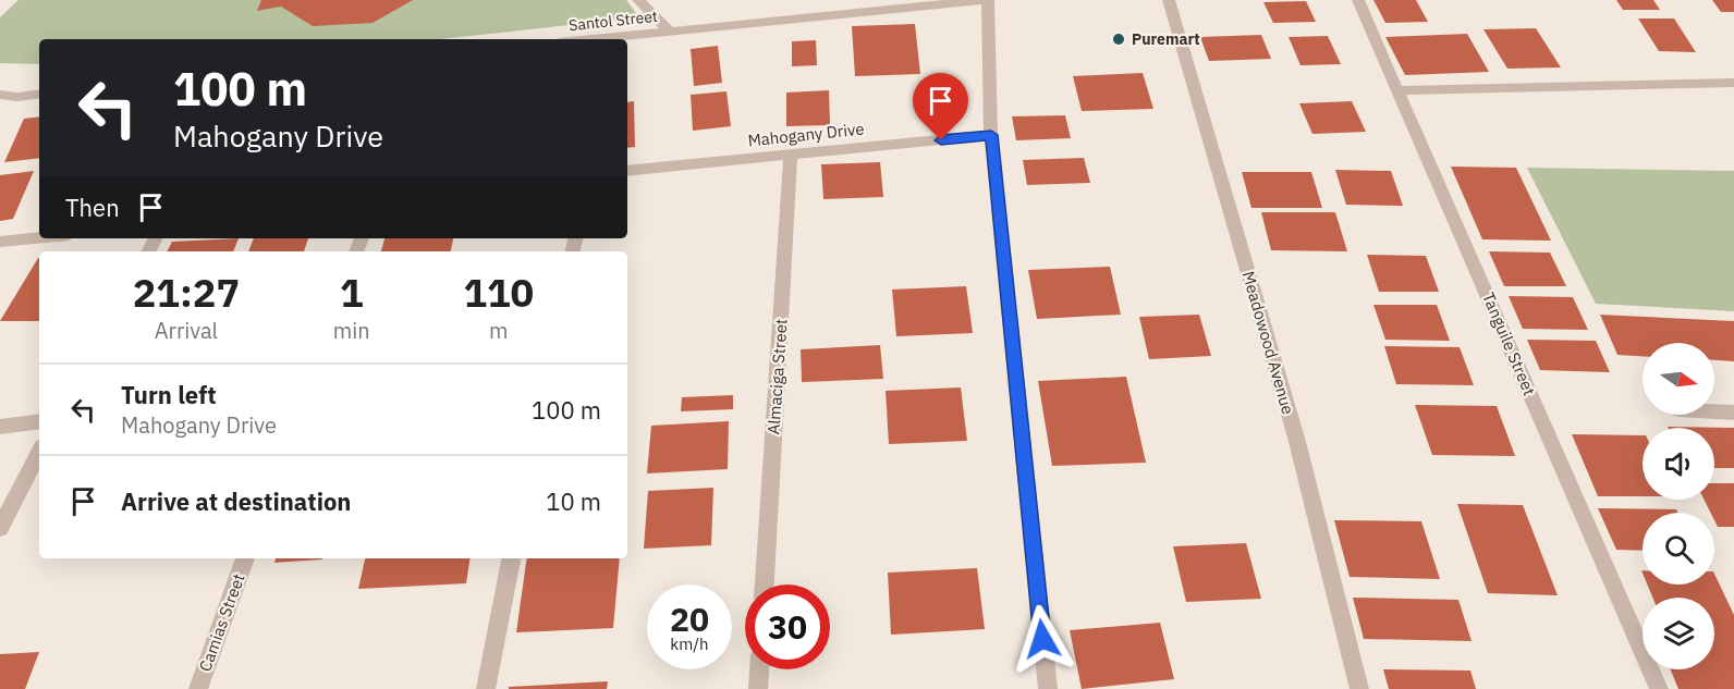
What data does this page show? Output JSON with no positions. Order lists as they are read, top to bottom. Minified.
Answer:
{"streets":{"street":["Santol Street","Mahogany Drive","Meadowood Avenue","Tanguile Street","Almaciga Street","Camias Street"]},"crossings":[["Mahogany Drive","Almaciga Street"]],"places":["Puremart"],"north":"right","page":{"turn":["100 m","Mahogany Drive"],"then":"Then","eta":["21:27","Arrival","1","min","110","m"],"list":[{"name":"Turn left","note":"Mahogany Drive","value":"100 m"},{"name":"Arrive at destination","value":"10 m"}],"speed":"20 km/h","limit":"30"}}
